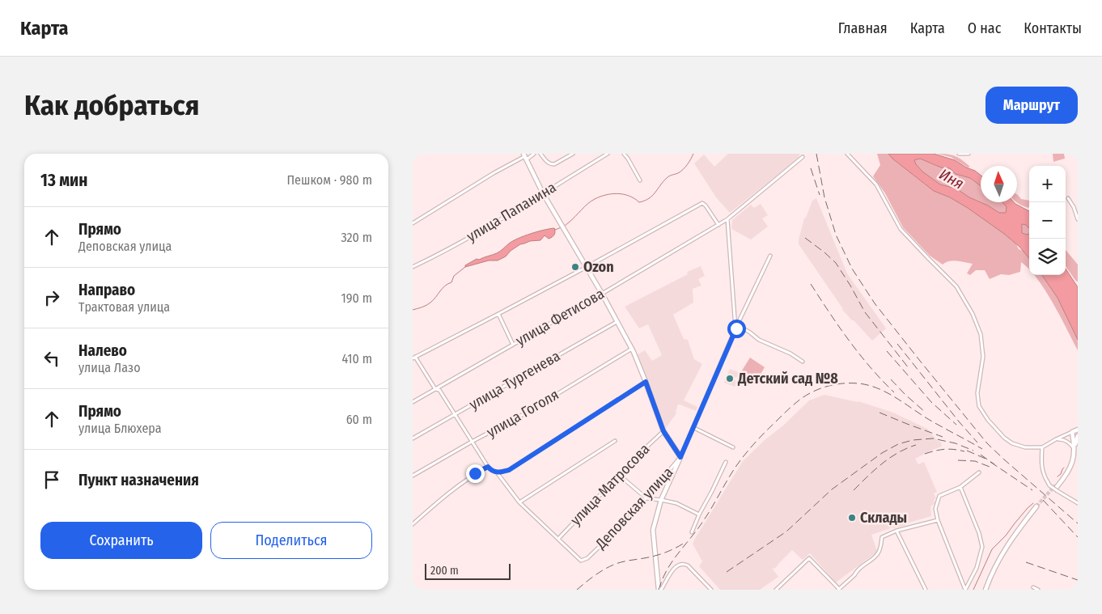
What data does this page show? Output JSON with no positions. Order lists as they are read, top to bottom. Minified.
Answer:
{"streets":{"street":["улица Папанина","улица Фетисова","улица Тургенева","улица Гоголя","улица Матросова","Деповская улица"]},"crossings":[["улица Матросова","Деповская улица"]],"water":["Иня"],"places":["Ozon","Детский сад №8","Склады"],"scale_bar":"200 m","north":"top","page":{"header":"Карта","nav":["Главная","Карта","О нас","Контакты"],"buttons":["Маршрут",["Сохранить","Поделиться"]],"title":"Как добраться","heading":["13 мин","Пешком · 980 m"],"map_buttons":["+","−"],"list":[["Прямо","Деповская улица","320 m"],["Направо","Трактовая улица","190 m"],["Налево","улица Лазо","410 m"],["Прямо","улица Блюхера","60 m"],"Пункт назначения"],"scale":"200 m"}}
